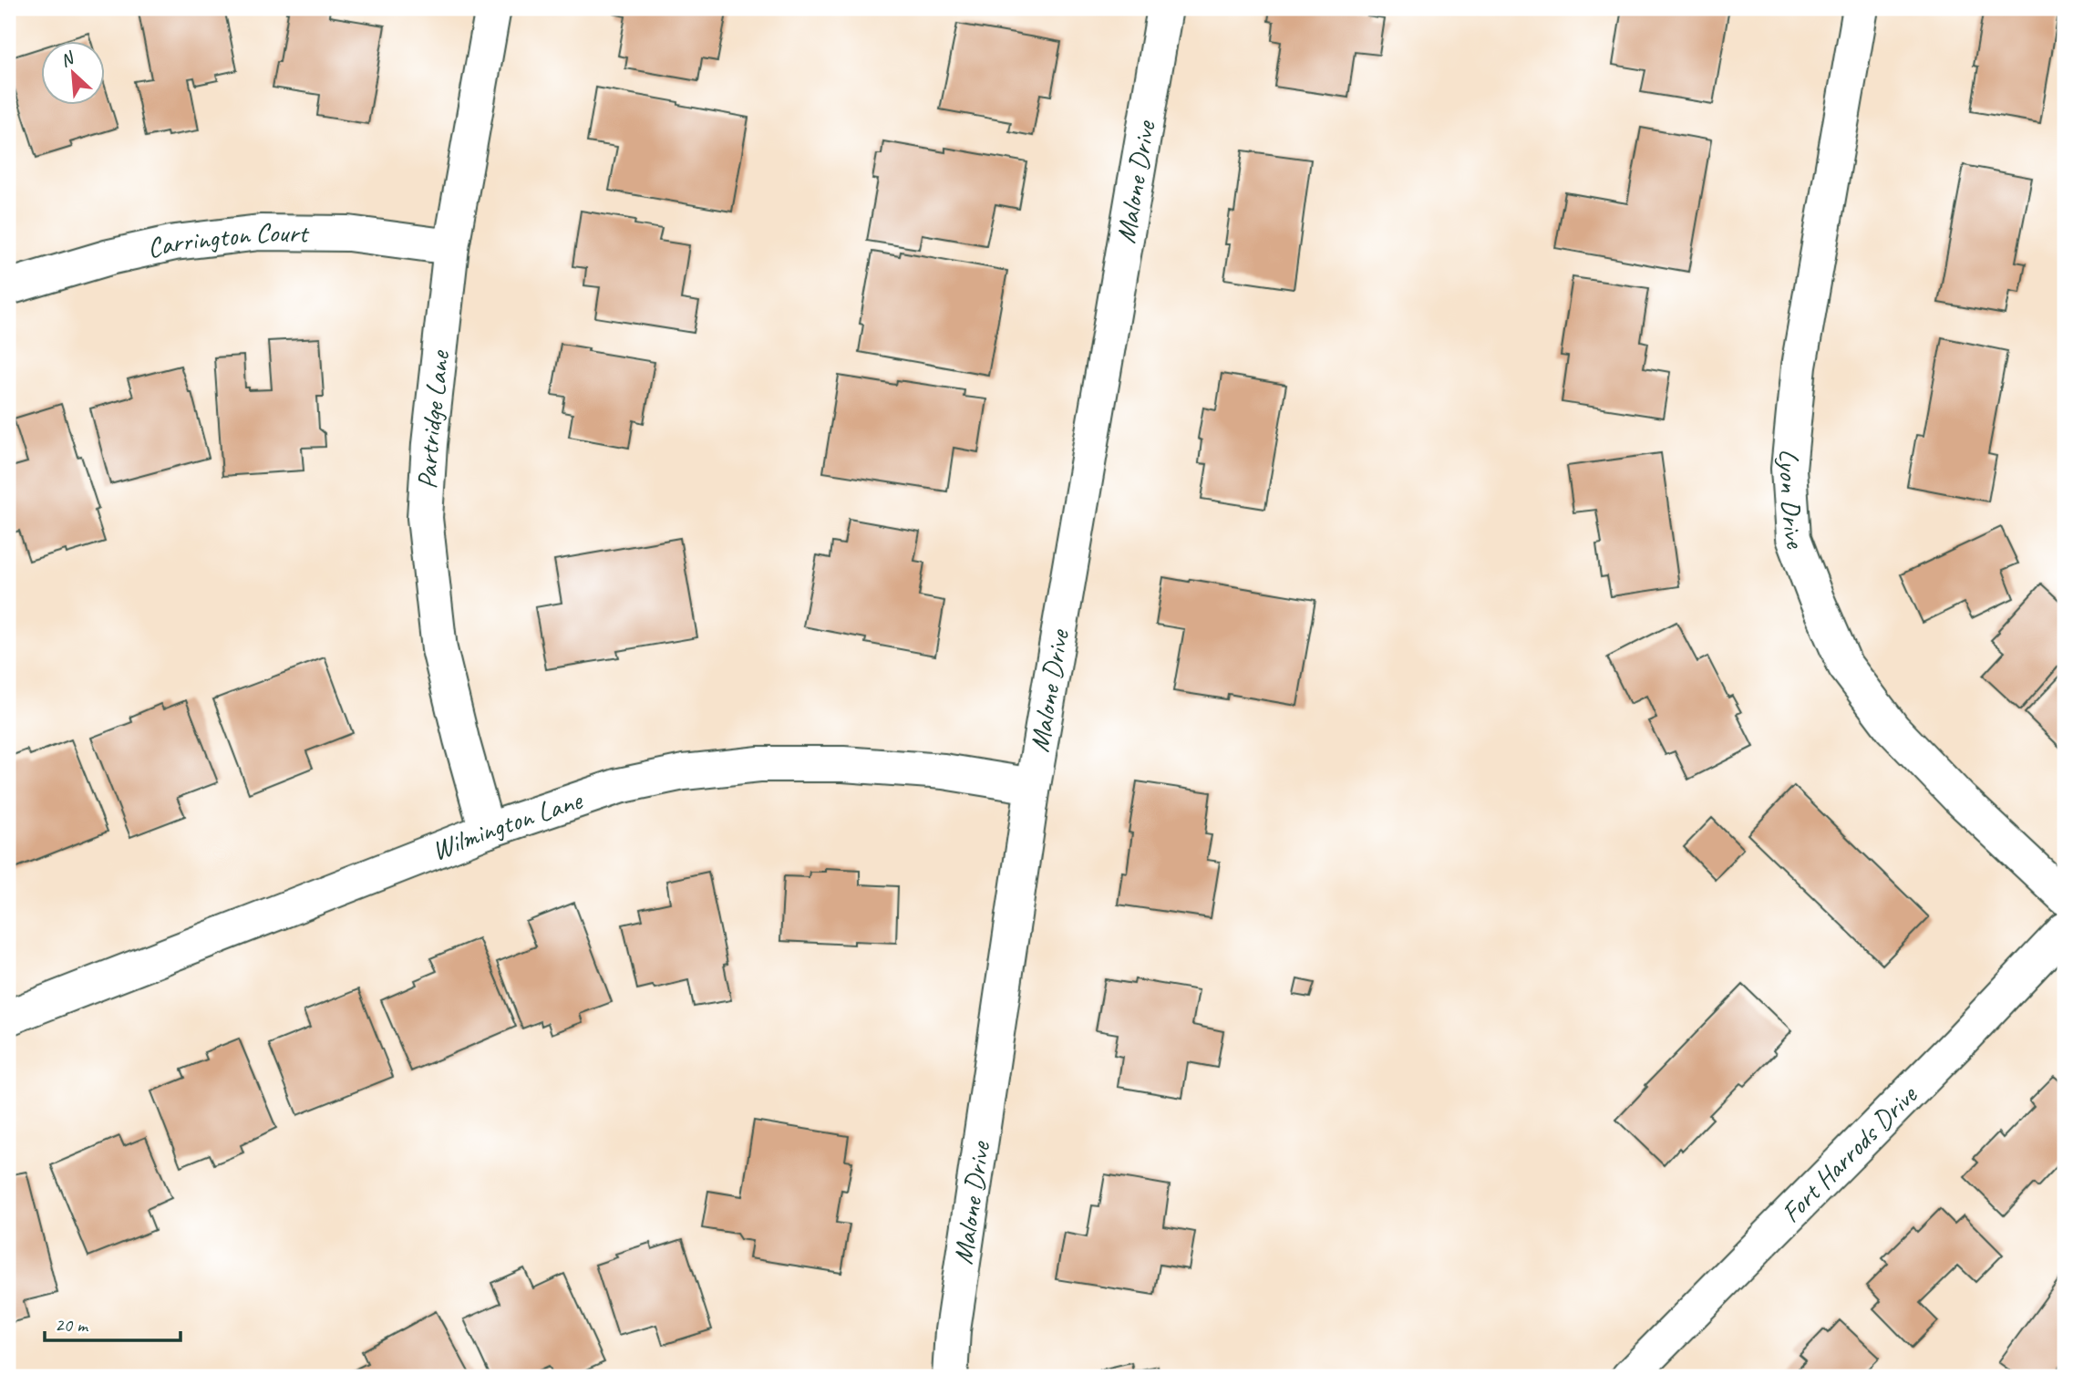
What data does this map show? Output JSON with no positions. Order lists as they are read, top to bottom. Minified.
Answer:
{"streets":{"street":["Malone Drive","Carrington Court","Partridge Lane","Lyon Drive","Wilmington Lane","Fort Harrods Drive"]},"crossings":[["Malone Drive","Wilmington Lane"],["Carrington Court","Partridge Lane"],["Partridge Lane","Wilmington Lane"]],"scale_bar":"20 m","north":"top left"}
